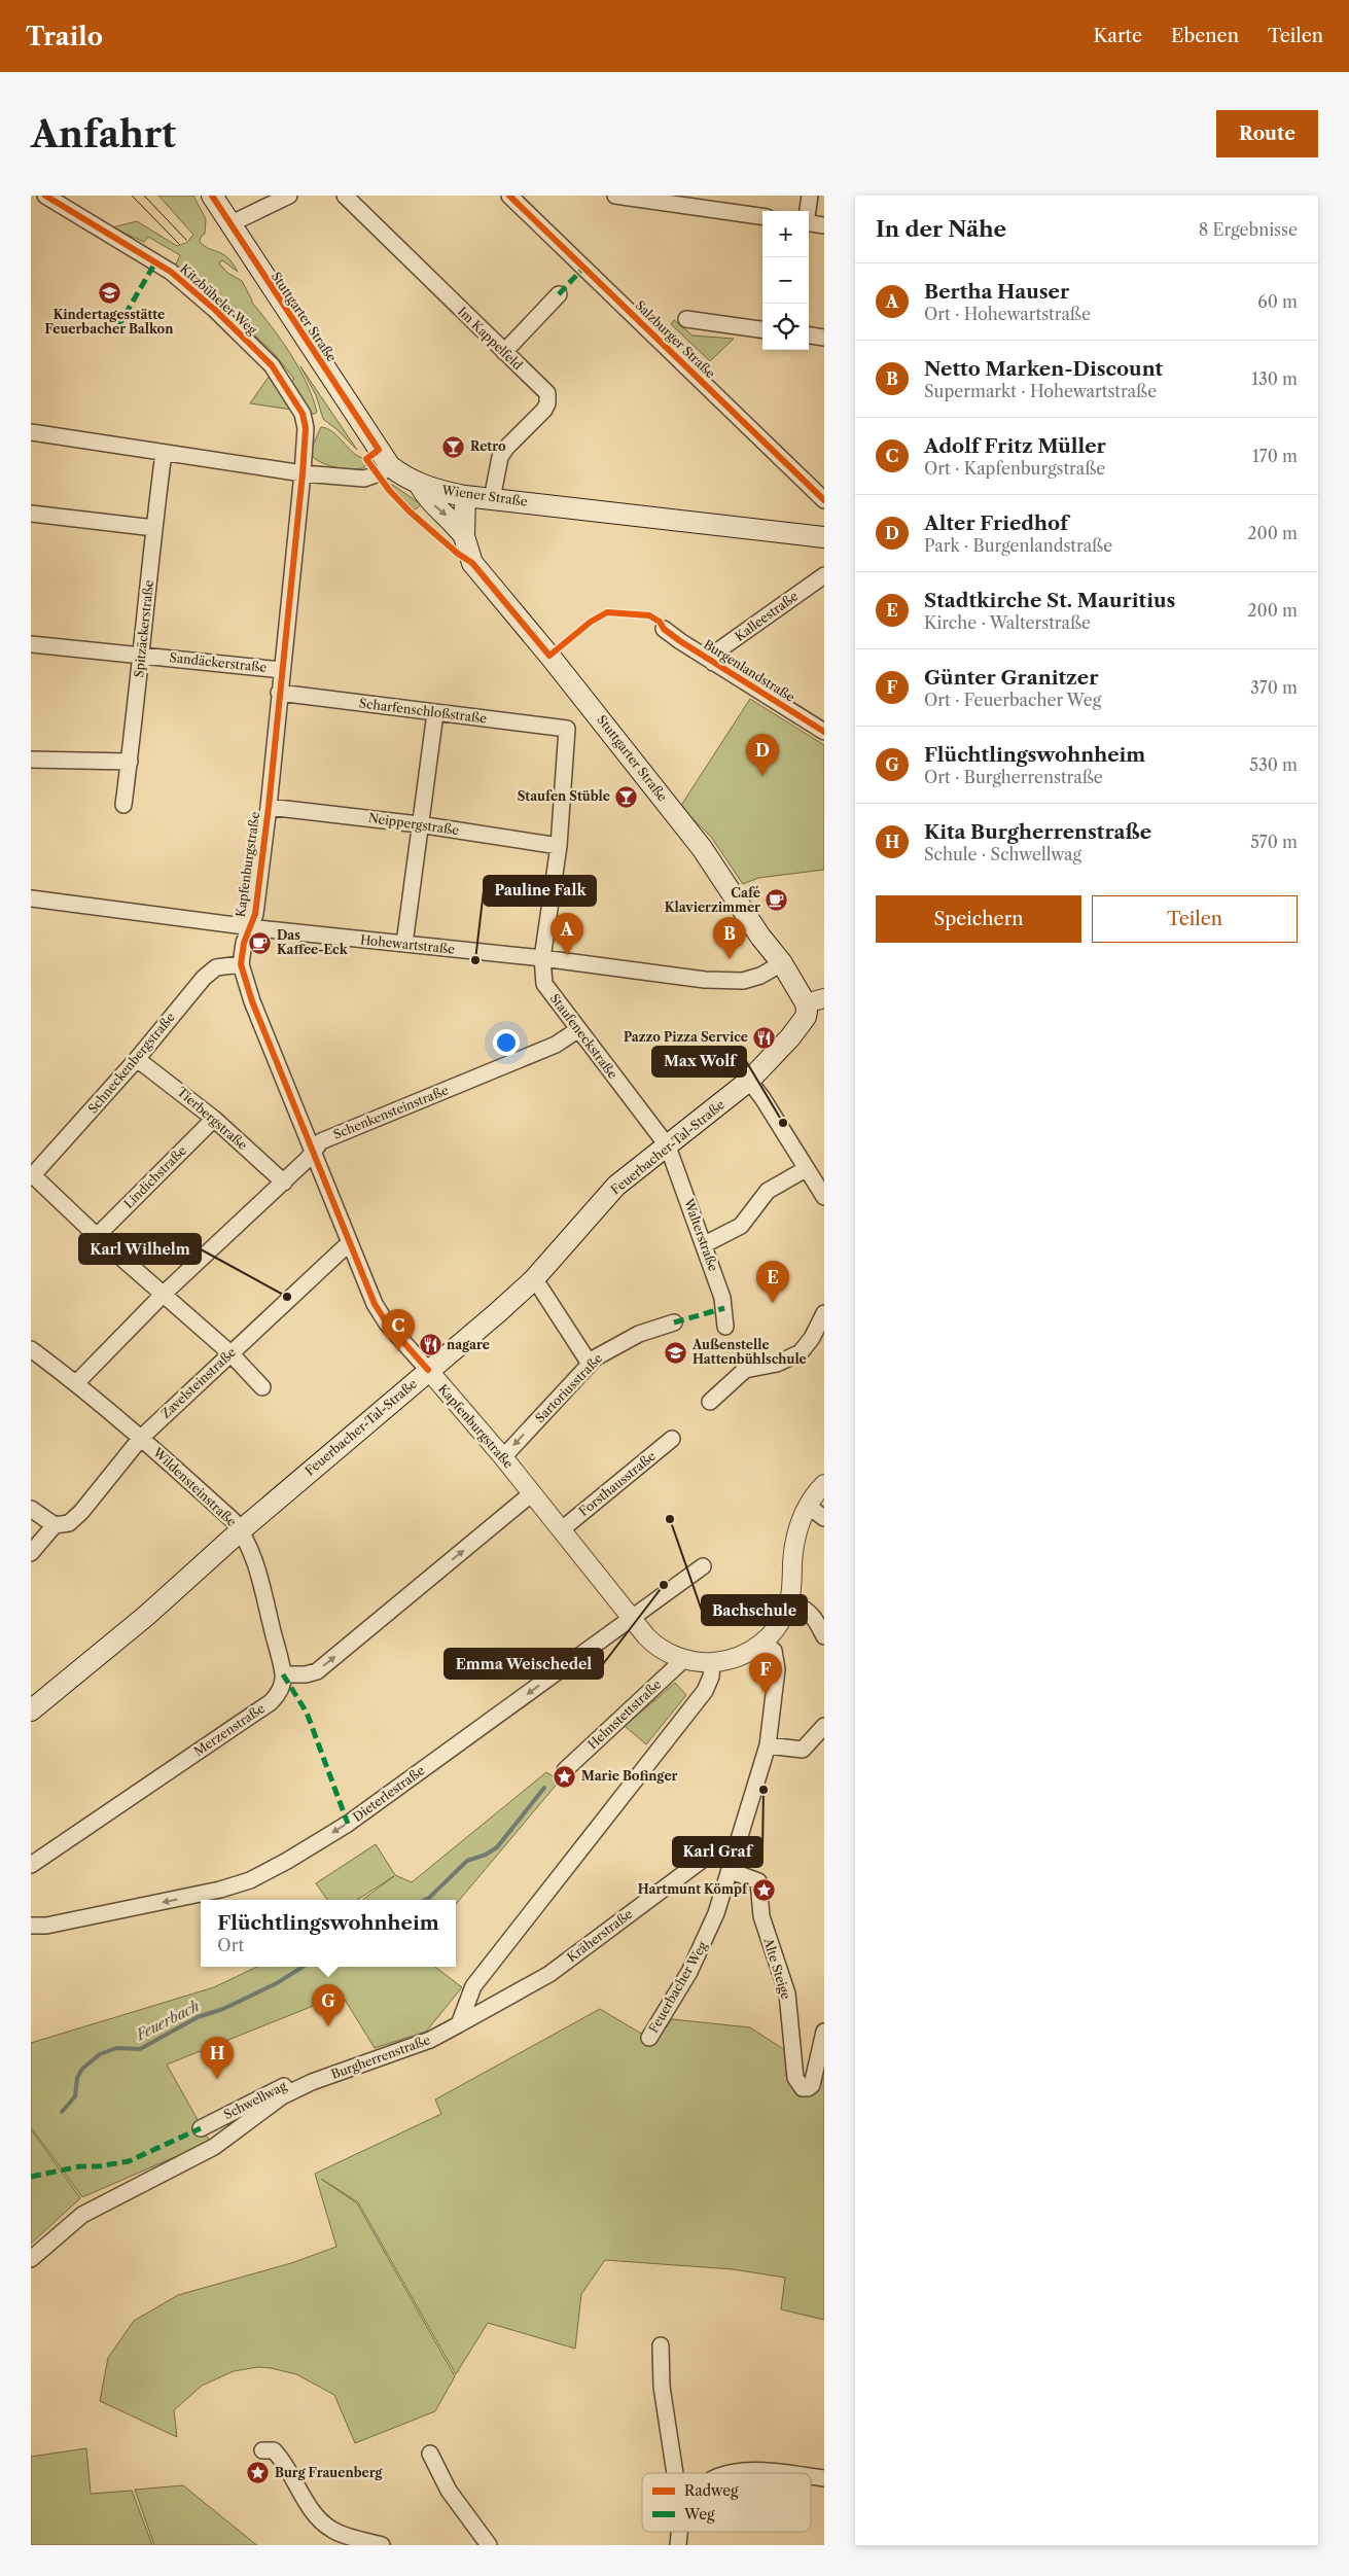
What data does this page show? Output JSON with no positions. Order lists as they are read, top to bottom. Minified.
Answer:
{"streets":{"main road":["Stuttgarter Straße","Wiener Straße","Feuerbacher-Tal-Straße"],"street":["Kitzbüheler Weg","Im Kappelfeld","Salzburger Straße","Kalleestraße","Spitzäckerstraße","Sandäckerstraße","Burgenlandstraße","Scharfenschloßstraße","Neippergstraße","Kapfenburgstraße","Hohewartstraße","Staufeneckstraße","Schneckenbergstraße","Schenkensteinstraße","Tierbergstraße","Lindichstraße","Walterstraße","Zavelsteinstraße","Sartoriusstraße","Forsthausstraße","Wildensteinstraße","Helmstettstraße","Merzenstraße","Dieterlestraße","Kräherstraße","Alte Steige","Feuerbacher Weg","Burgherrenstraße","Schwellwag"]},"crossings":[["Kitzbüheler Weg","Kapfenburgstraße"],["Stuttgarter Straße","Wiener Straße"],["Stuttgarter Straße","Hohewartstraße"],["Stuttgarter Straße","Feuerbacher-Tal-Straße"],["Im Kappelfeld","Wiener Straße"],["Kalleestraße","Burgenlandstraße"],["Spitzäckerstraße","Sandäckerstraße"],["Sandäckerstraße","Kapfenburgstraße"],["Scharfenschloßstraße","Kapfenburgstraße"],["Scharfenschloßstraße","Staufeneckstraße"],["Neippergstraße","Kapfenburgstraße"],["Neippergstraße","Staufeneckstraße"],["Kapfenburgstraße","Hohewartstraße"],["Kapfenburgstraße","Schneckenbergstraße"],["Kapfenburgstraße","Schenkensteinstraße"],["Kapfenburgstraße","Feuerbacher-Tal-Straße"],["Kapfenburgstraße","Zavelsteinstraße"],["Kapfenburgstraße","Sartoriusstraße"],["Kapfenburgstraße","Forsthausstraße"],["Kapfenburgstraße","Helmstettstraße"],["Kapfenburgstraße","Dieterlestraße"],["Kapfenburgstraße","Feuerbacher Weg"],["Hohewartstraße","Staufeneckstraße"],["Staufeneckstraße","Schenkensteinstraße"],["Staufeneckstraße","Feuerbacher-Tal-Straße"],["Staufeneckstraße","Walterstraße"],["Schneckenbergstraße","Tierbergstraße"],["Schenkensteinstraße","Tierbergstraße"],["Schenkensteinstraße","Wildensteinstraße"],["Tierbergstraße","Lindichstraße"],["Feuerbacher-Tal-Straße","Walterstraße"],["Feuerbacher-Tal-Straße","Wildensteinstraße"],["Zavelsteinstraße","Wildensteinstraße"],["Wildensteinstraße","Merzenstraße"],["Kräherstraße","Feuerbacher Weg"],["Kräherstraße","Burgherrenstraße"],["Alte Steige","Feuerbacher Weg"],["Burgherrenstraße","Schwellwag"]],"one_way":["Sartoriusstraße","Dieterlestraße"],"water":["Feuerbach"],"places":{"school or university":["Kindertagesstätte Feuerbacher Balkon","Außenstelle Hattenbühlschule"],"bar":["Retro","Staufen Stüble"],"cafe":["Café Klavierzimmer","Das Kaffee-Eck"],"other":["Pauline Falk","Max Wolf","Karl Wilhelm","Bachschule","Emma Weischedel","Karl Graf"],"restaurant":["Pazzo Pizza Service","nagare"],"place":["Marie Bofinger","Hartmunt Kömpf","Burg Frauenberg"]},"legend":["Radweg","Weg"],"page":{"header":"Trailo","nav":["Karte","Ebenen","Teilen"],"buttons":["Route",["Speichern","Teilen"]],"title":"Anfahrt","heading":["In der Nähe","8 Ergebnisse"],"map_buttons":["+","−"],"list":[{"mark":"A","name":"Bertha Hauser","note":"Ort · Hohewartstraße","value":"60 m"},{"mark":"B","name":"Netto Marken-Discount","note":"Supermarkt · Hohewartstraße","value":"130 m"},{"mark":"C","name":"Adolf Fritz Müller","note":"Ort · Kapfenburgstraße","value":"170 m"},{"mark":"D","name":"Alter Friedhof","note":"Park · Burgenlandstraße","value":"200 m"},{"mark":"E","name":"Stadtkirche St. Mauritius","note":"Kirche · Walterstraße","value":"200 m"},{"mark":"F","name":"Günter Granitzer","note":"Ort · Feuerbacher Weg","value":"370 m"},{"mark":"G","name":"Flüchtlingswohnheim","note":"Ort · Burgherrenstraße","value":"530 m"},{"mark":"H","name":"Kita Burgherrenstraße","note":"Schule · Schwellwag","value":"570 m"}],"pins":["D","A","B","E","C","F","G","H"],"popup":["Flüchtlingswohnheim","Ort"]}}
